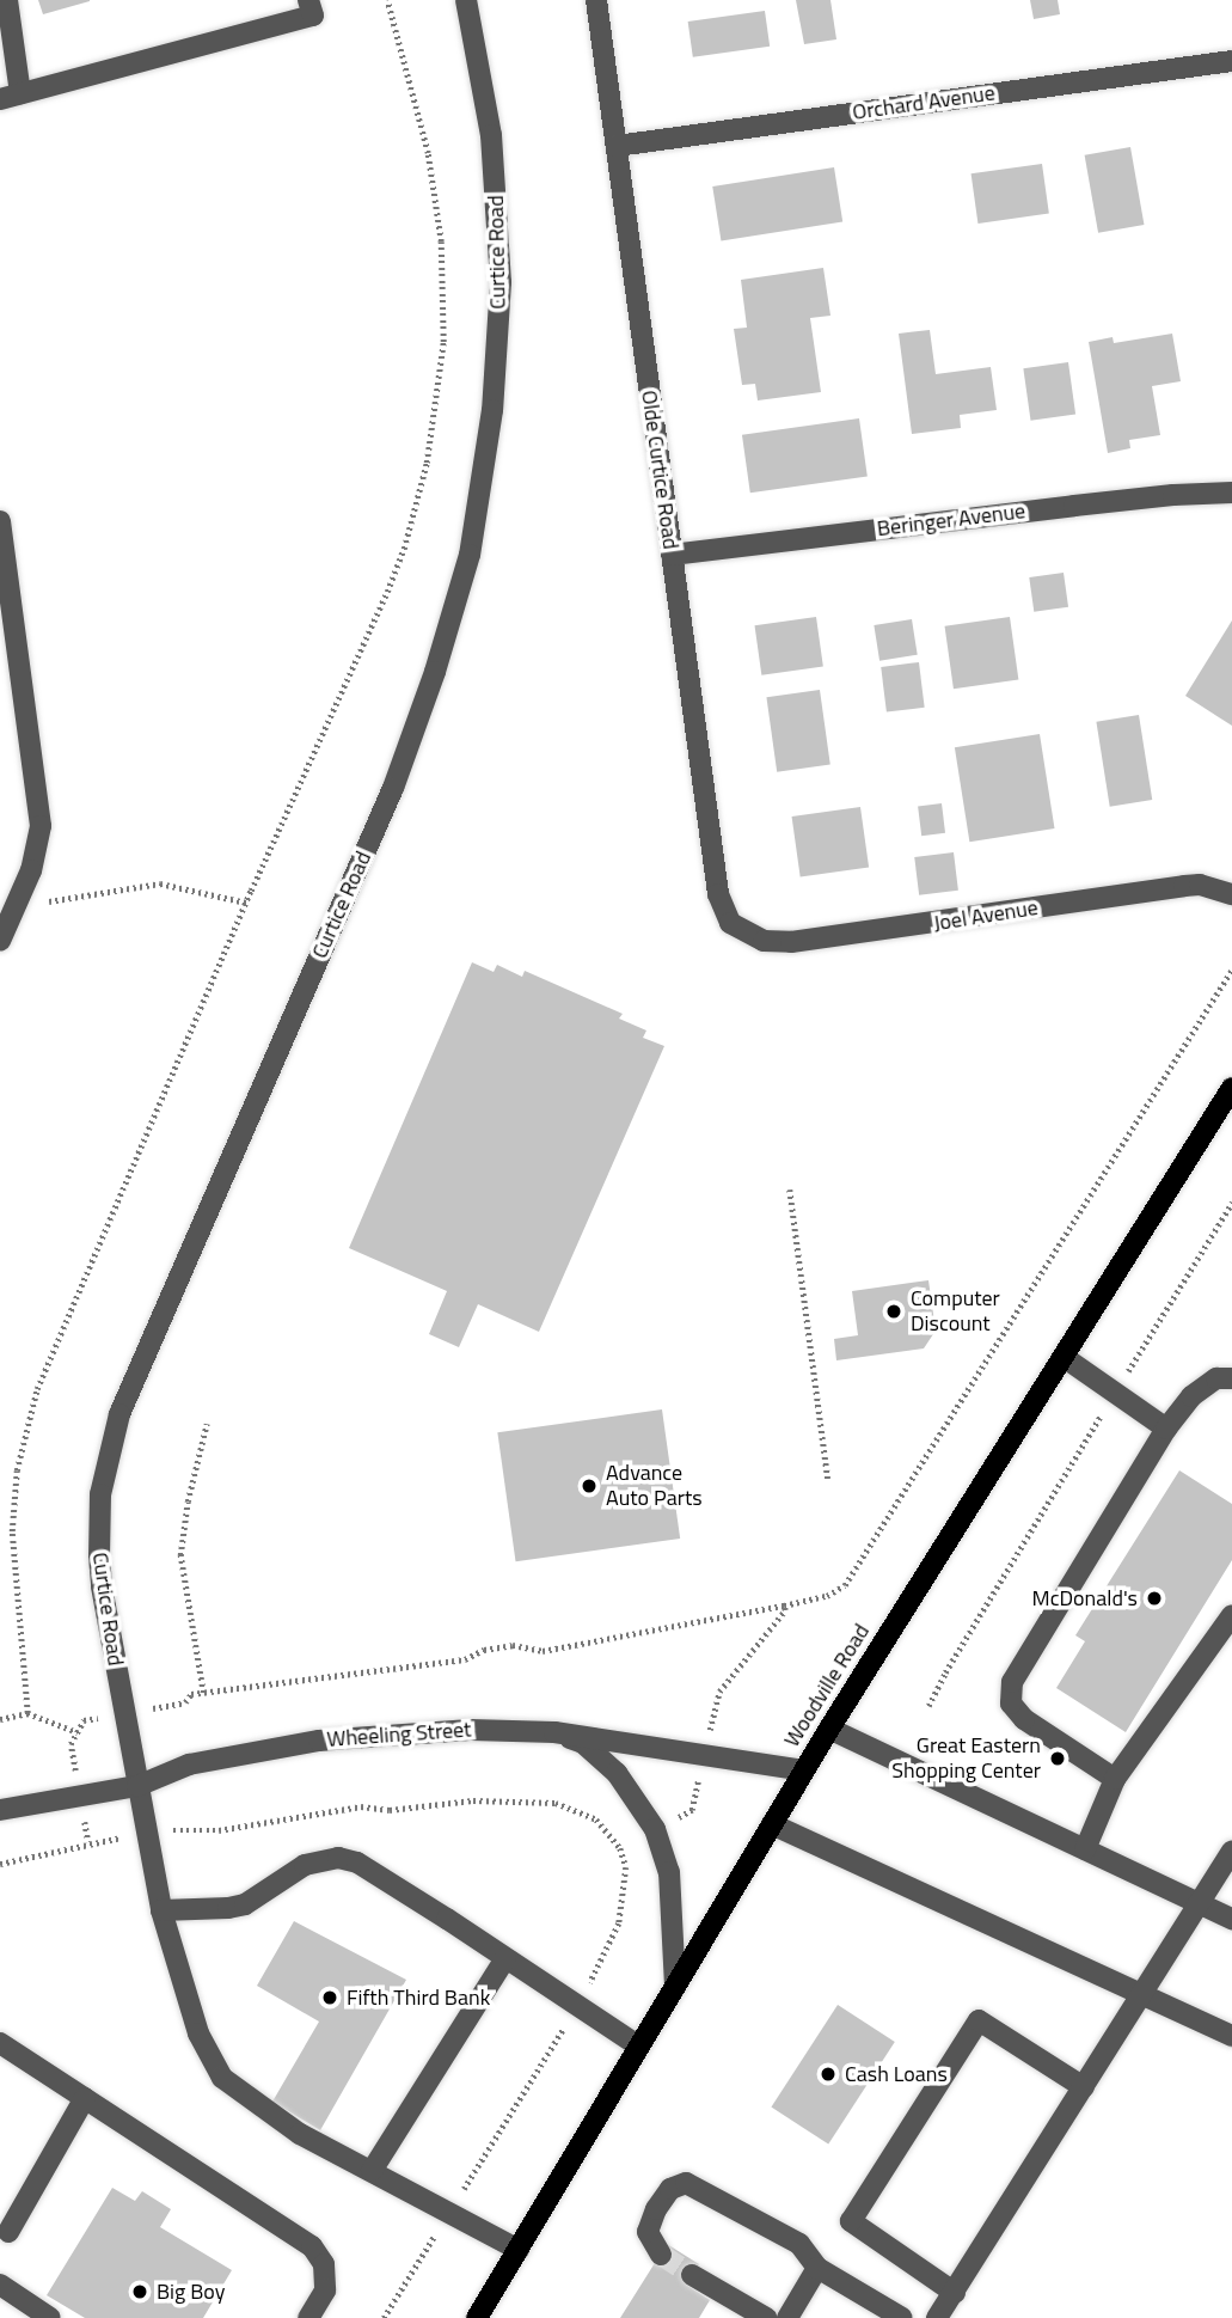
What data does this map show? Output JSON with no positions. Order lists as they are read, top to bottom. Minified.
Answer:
{"streets":{"main road":["Woodville Road"],"street":["Orchard Avenue","Curtice Road","Olde Curtice Road","Beringer Avenue","Joel Avenue","Wheeling Street"]},"crossings":[["Orchard Avenue","Olde Curtice Road"],["Curtice Road","Woodville Road"],["Curtice Road","Wheeling Street"],["Olde Curtice Road","Beringer Avenue"],["Olde Curtice Road","Joel Avenue"],["Woodville Road","Wheeling Street"]],"places":["Computer Discount","Advance Auto Parts","McDonald's","Great Eastern Shopping Center","Fifth Third Bank","Cash Loans","Big Boy"]}
